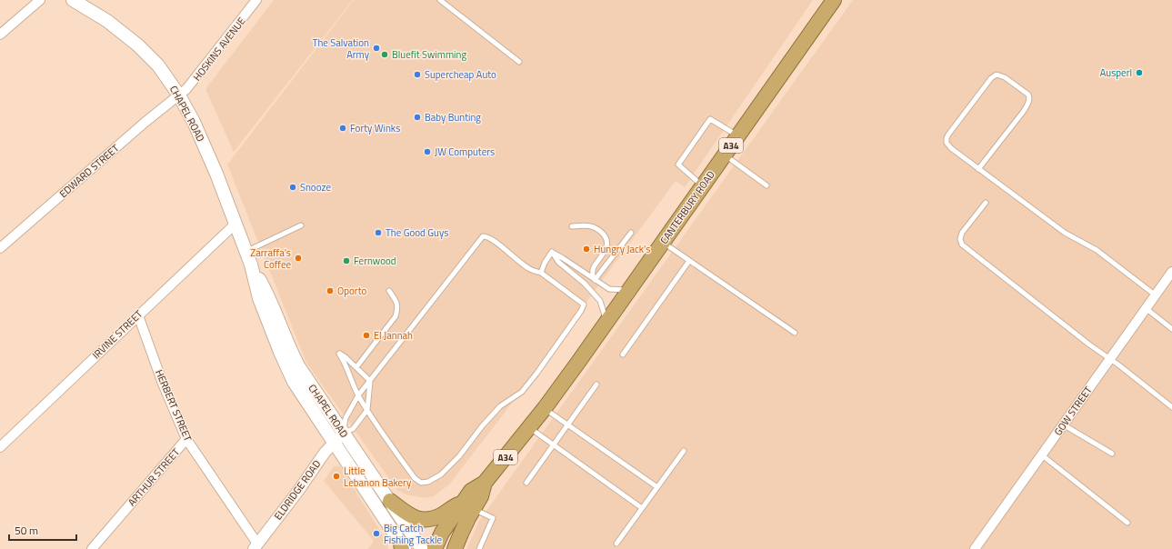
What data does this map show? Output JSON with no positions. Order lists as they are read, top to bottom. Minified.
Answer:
{"streets":{"highway":["A34","CANTERBURY ROAD"],"main road":["CHAPEL ROAD"],"street":["HOSKINS AVENUE","EDWARD STREET","IRVINE STREET","HERBERT STREET","GOW STREET","ARTHUR STREET","ELDRIDGE ROAD"]},"crossings":[["HOSKINS AVENUE","CHAPEL ROAD"],["HOSKINS AVENUE","EDWARD STREET"],["CHAPEL ROAD","EDWARD STREET"],["CHAPEL ROAD","IRVINE STREET"],["CHAPEL ROAD","ELDRIDGE ROAD"],["IRVINE STREET","HERBERT STREET"],["HERBERT STREET","ARTHUR STREET"],["HERBERT STREET","ELDRIDGE ROAD"]],"places":["The Salvation Army","Bluefit Swimming","Ausperl","Supercheap Auto","Baby Bunting","Forty Winks","JW Computers","Snooze","The Good Guys","Hungry Jack's","Zarraffa's Coffee","Fernwood","Oporto","El Jannah","Little Lebanon Bakery","Big Catch Fishing Tackle"],"scale_bar":"50 m"}
